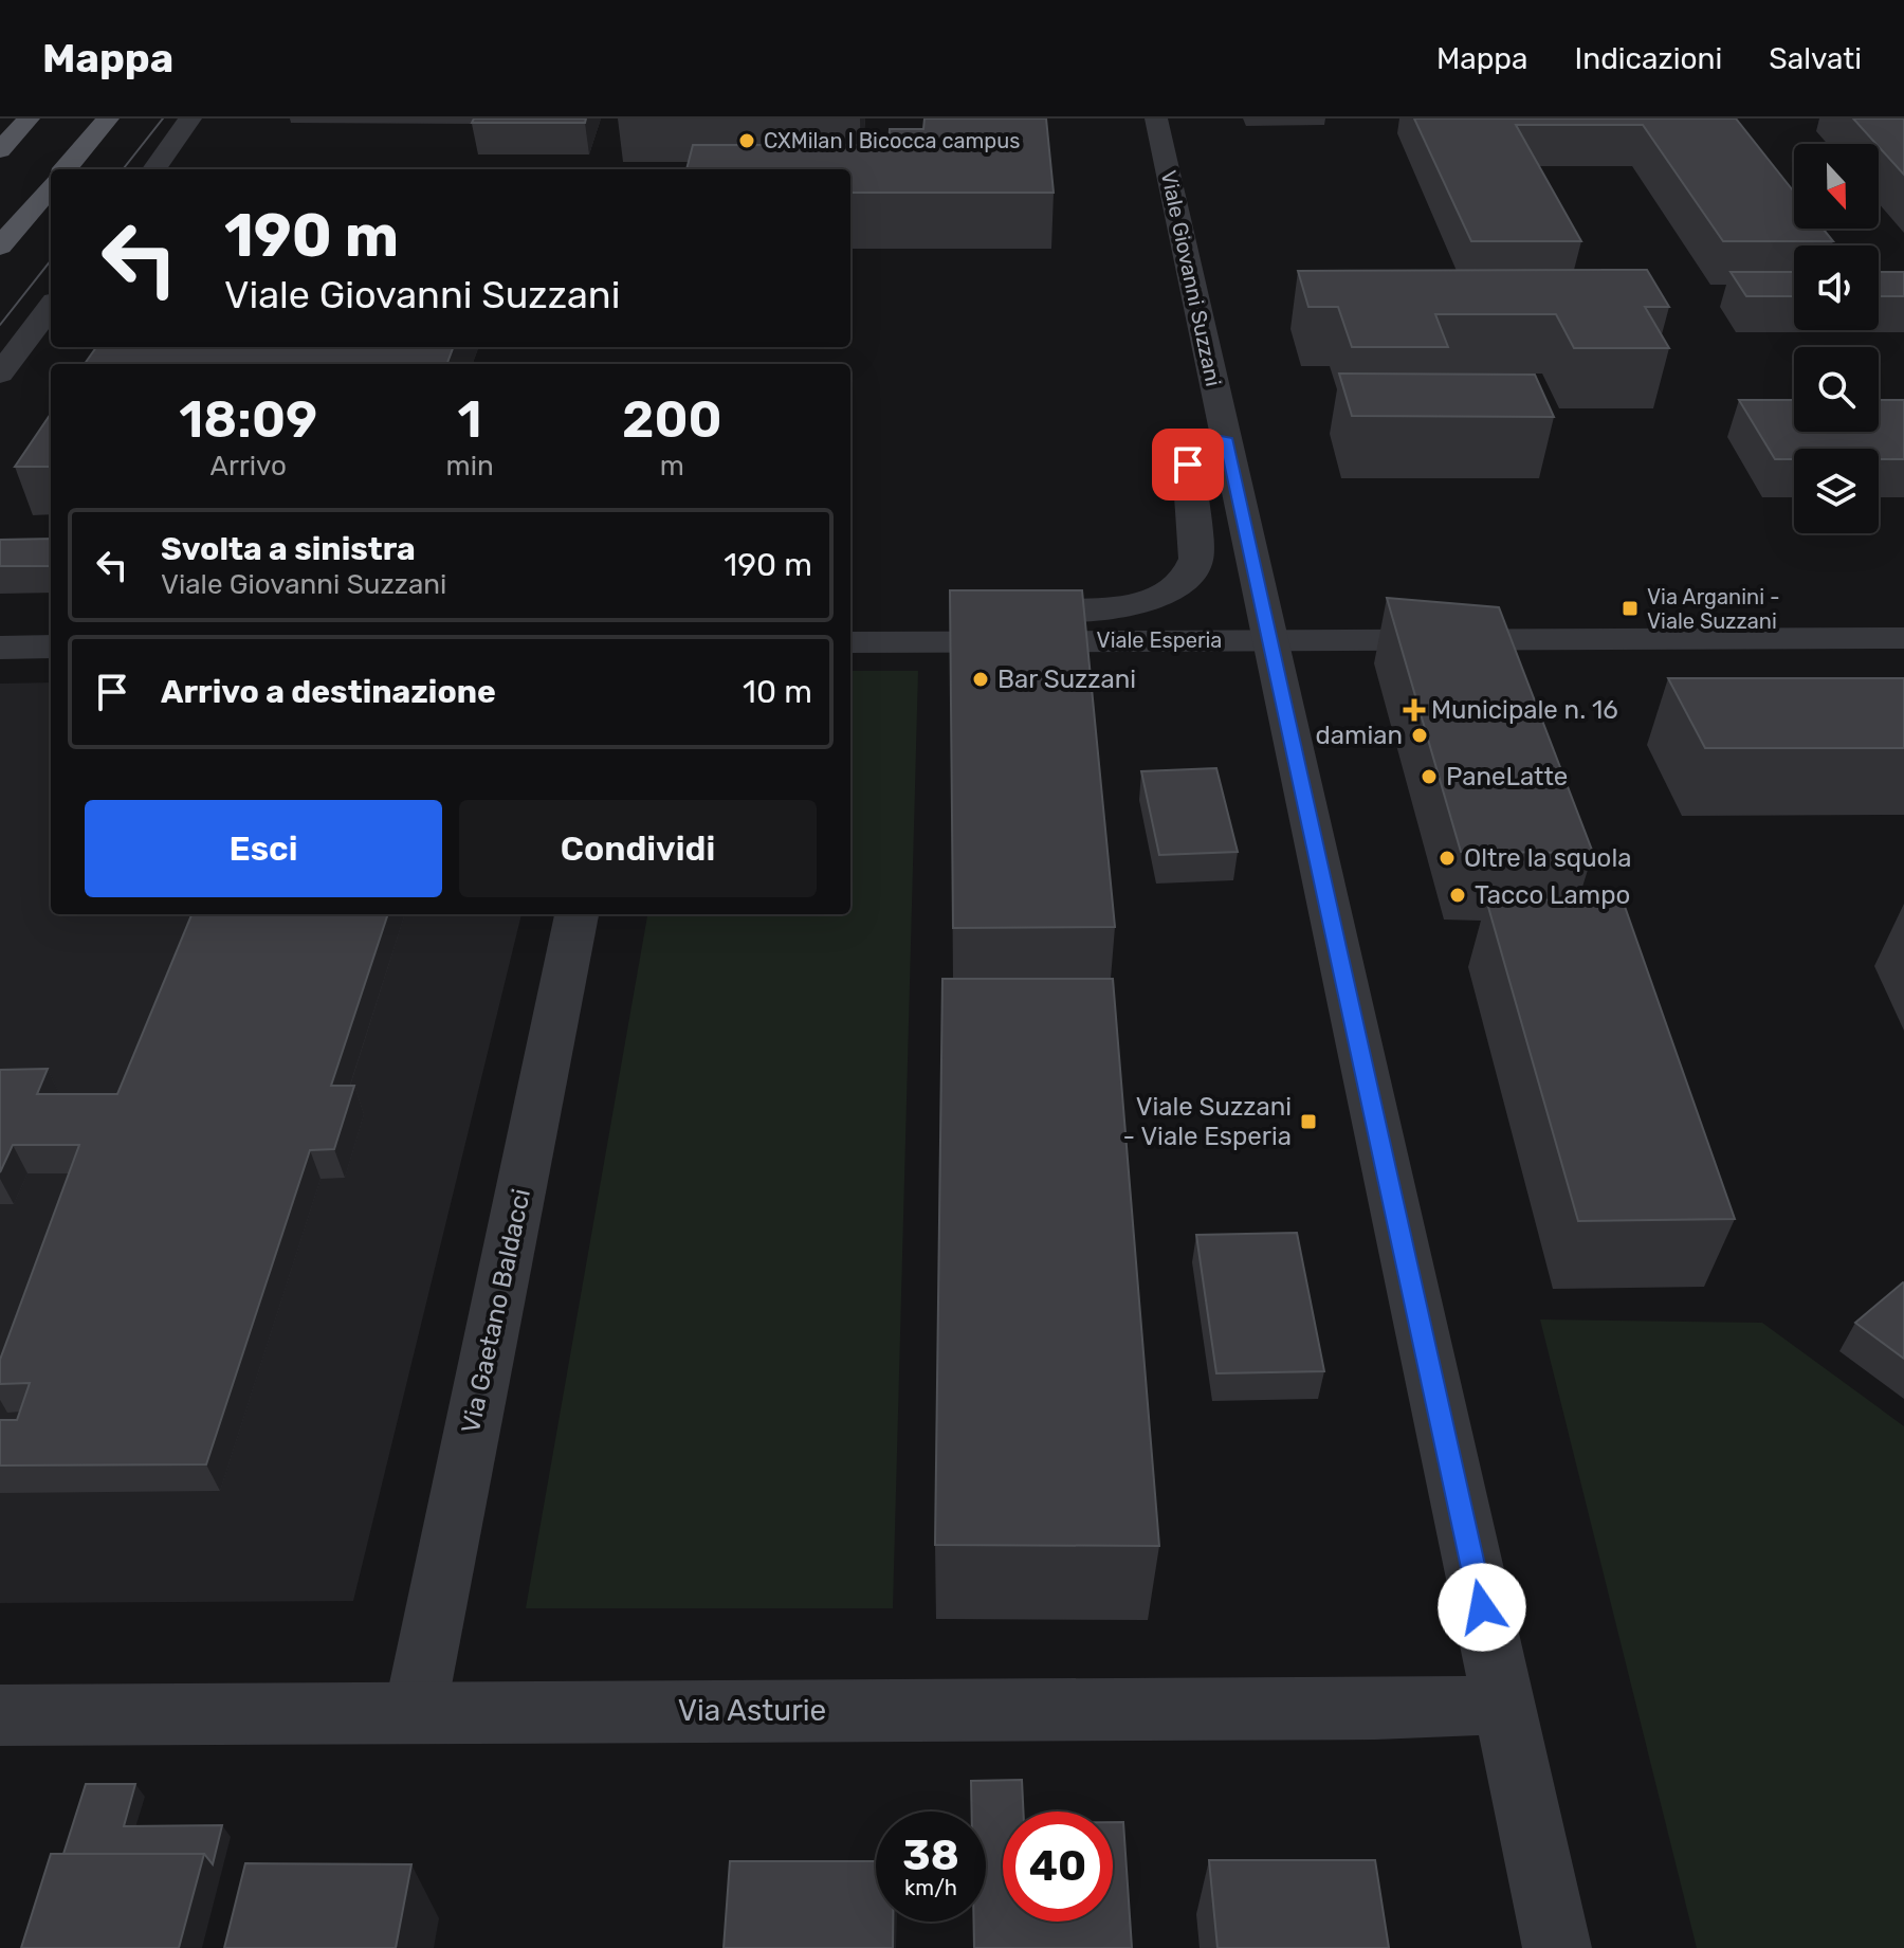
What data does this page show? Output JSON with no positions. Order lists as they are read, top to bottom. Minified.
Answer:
{"streets":{"street":["Viale Giovanni Suzzani","Viale Esperia","Via Gaetano Baldacci","Via Asturie"]},"crossings":[["Viale Giovanni Suzzani","Viale Esperia"],["Viale Giovanni Suzzani","Via Asturie"],["Via Gaetano Baldacci","Via Asturie"]],"places":{"other":["CXMilan I Bicocca campus","Bar Suzzani","damian","PaneLatte","Oltre la squola","Tacco Lampo"],"transit":["Via Arganini - Viale Suzzani","Viale Suzzani - Viale Esperia"],"health":["Municipale n. 16"]},"north":"bottom","page":{"header":"Mappa","nav":["Mappa","Indicazioni","Salvati"],"turn":["190 m","Viale Giovanni Suzzani"],"eta":["18:09","Arrivo","1","min","200","m"],"list":[{"name":"Svolta a sinistra","note":"Viale Giovanni Suzzani","value":"190 m"},{"name":"Arrivo a destinazione","value":"10 m"}],"buttons":["Esci","Condividi"],"speed":"38 km/h","limit":"40"}}
